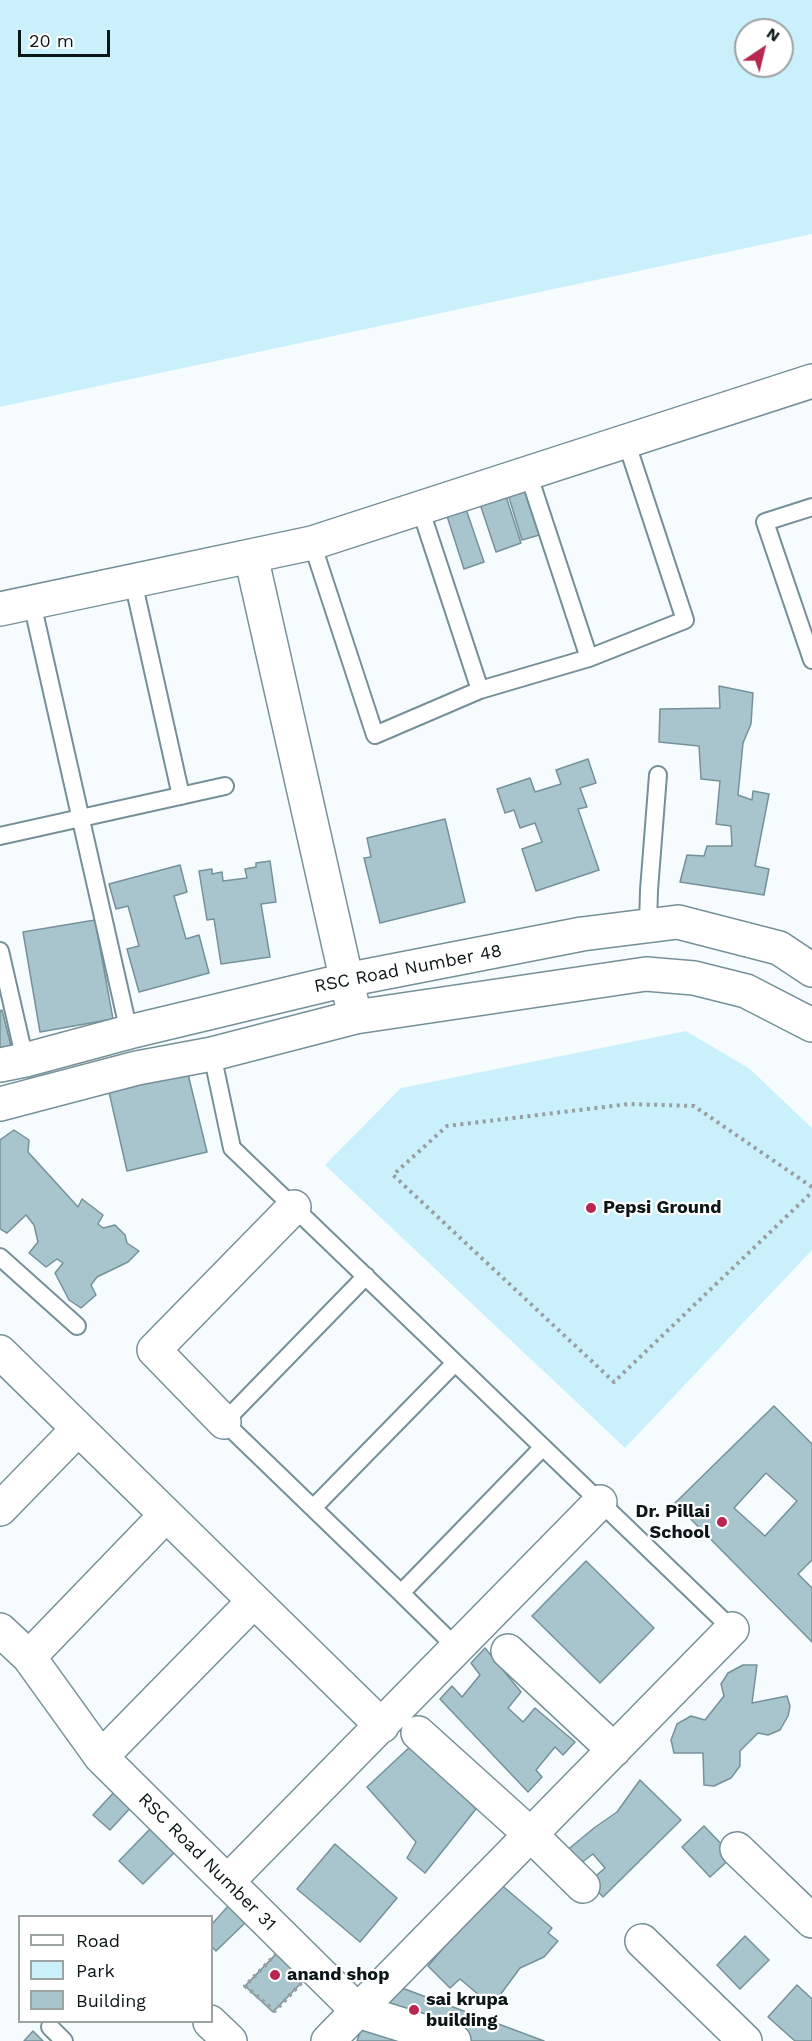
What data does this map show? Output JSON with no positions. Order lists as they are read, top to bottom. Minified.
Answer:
{"streets":{"street":["RSC Road Number 48","RSC Road Number 31"]},"places":["Pepsi Ground","Dr. Pillai School","anand shop","sai krupa building"],"legend":["Road","Park","Building"],"scale_bar":"20 m","north":"top right"}
